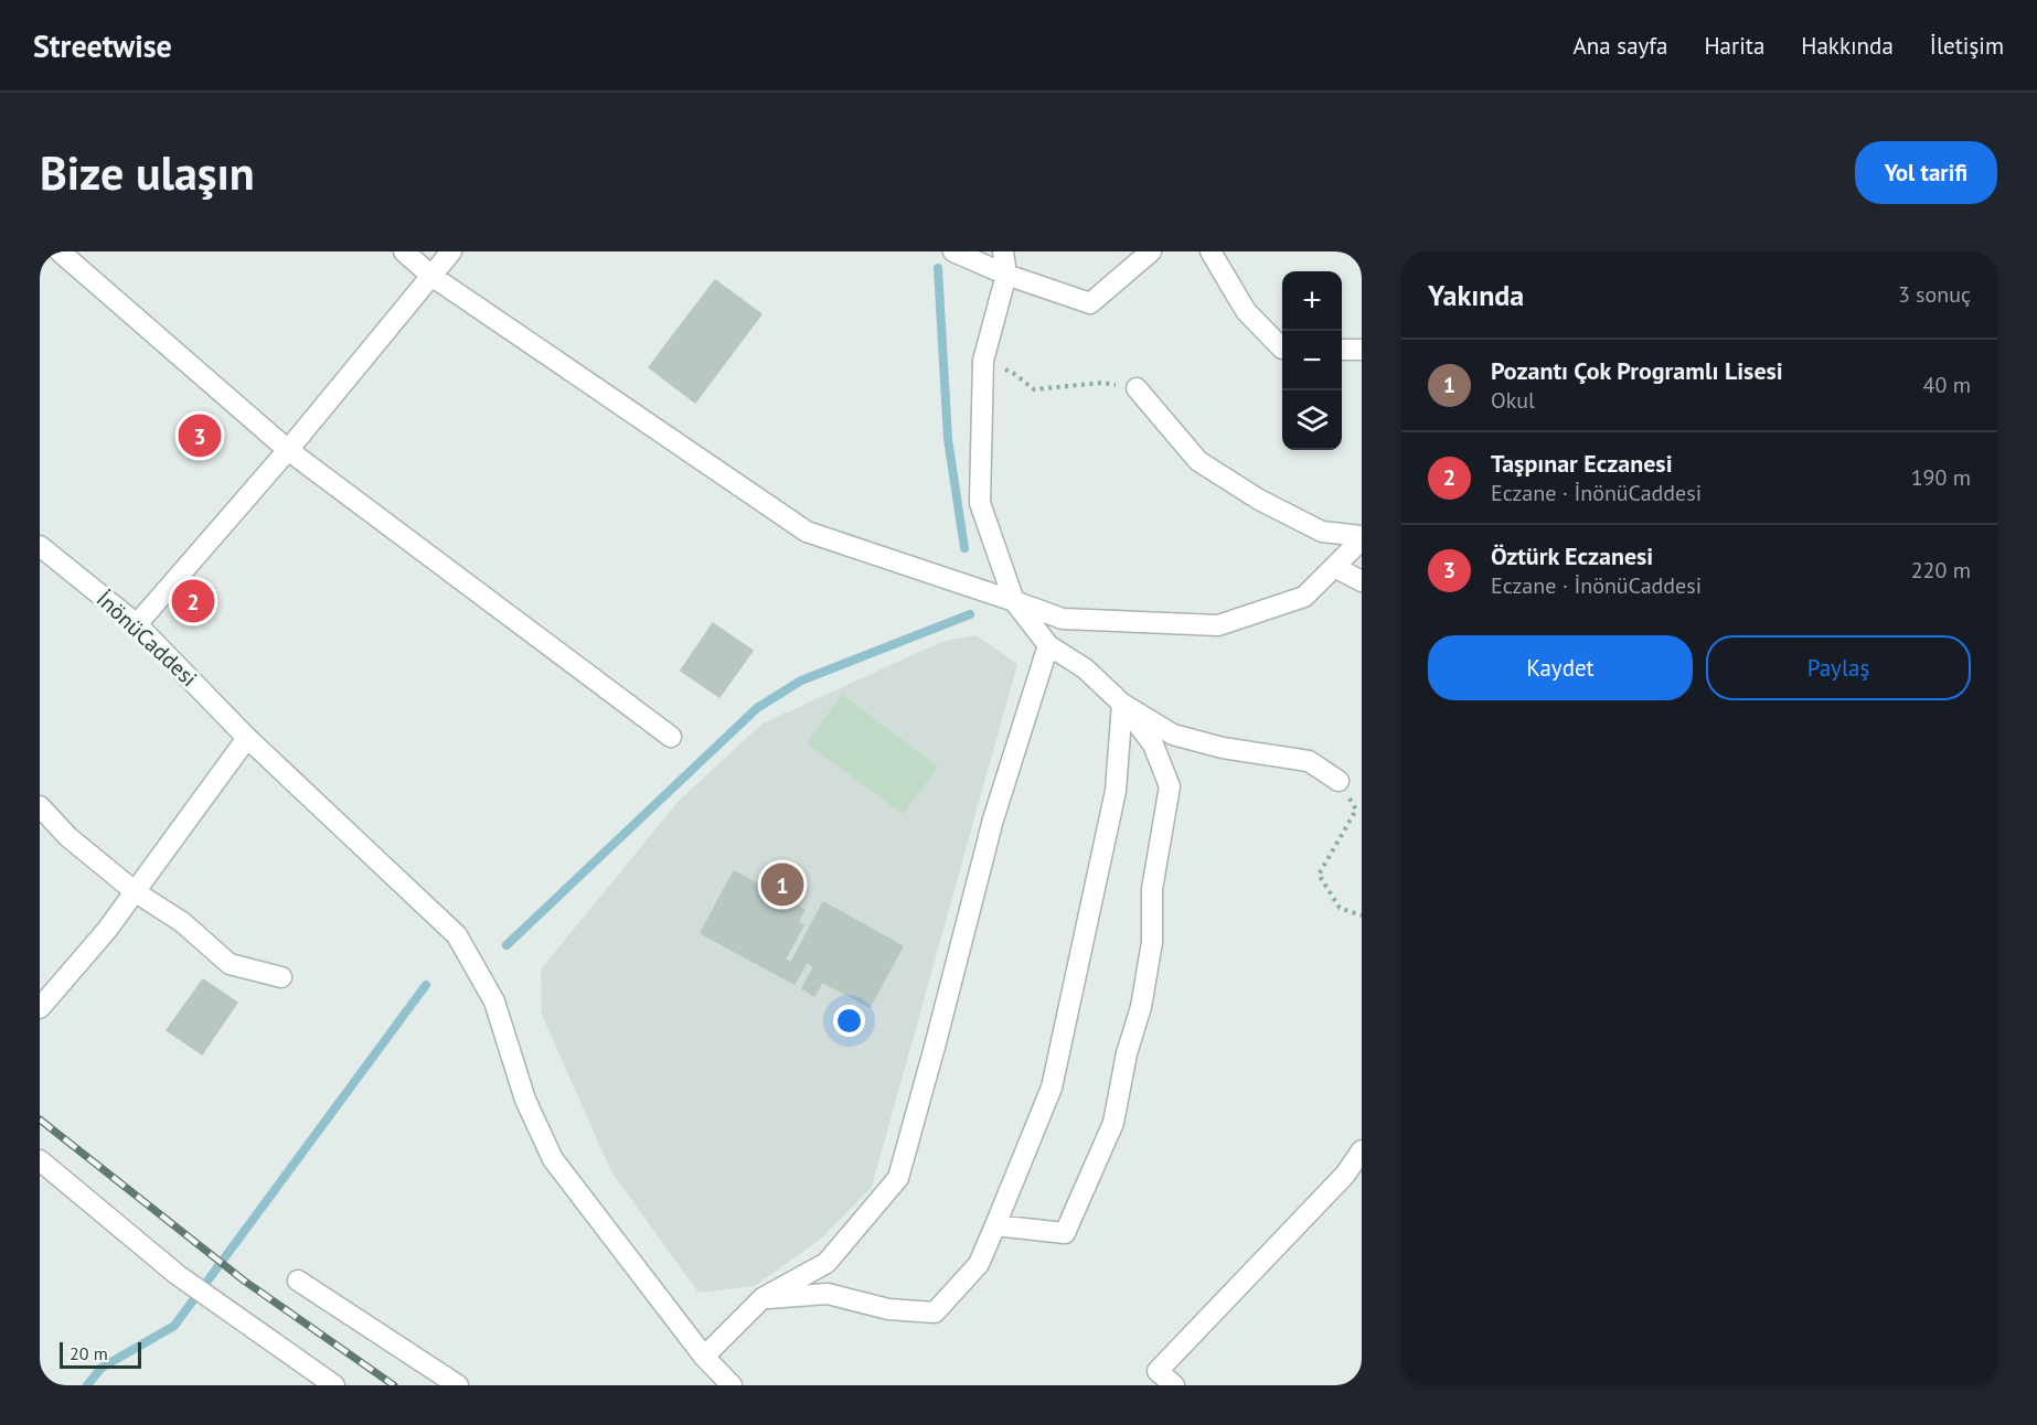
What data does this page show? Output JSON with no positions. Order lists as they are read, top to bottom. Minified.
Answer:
{"streets":{"street":["İnönüCaddesi"]},"scale_bar":"20 m","page":{"header":"Streetwise","nav":["Ana sayfa","Harita","Hakkında","İletişim"],"buttons":["Yol tarifi",["Kaydet","Paylaş"]],"title":"Bize ulaşın","heading":["Yakında","3 sonuç"],"map_buttons":["+","−"],"list":[{"mark":"1","name":"Pozantı Çok Programlı Lisesi","note":"Okul","value":"40 m"},{"mark":"2","name":"Taşpınar Eczanesi","note":"Eczane · İnönüCaddesi","value":"190 m"},{"mark":"3","name":"Öztürk Eczanesi","note":"Eczane · İnönüCaddesi","value":"220 m"}],"pins":["3","2","1"],"scale":"20 m"}}
